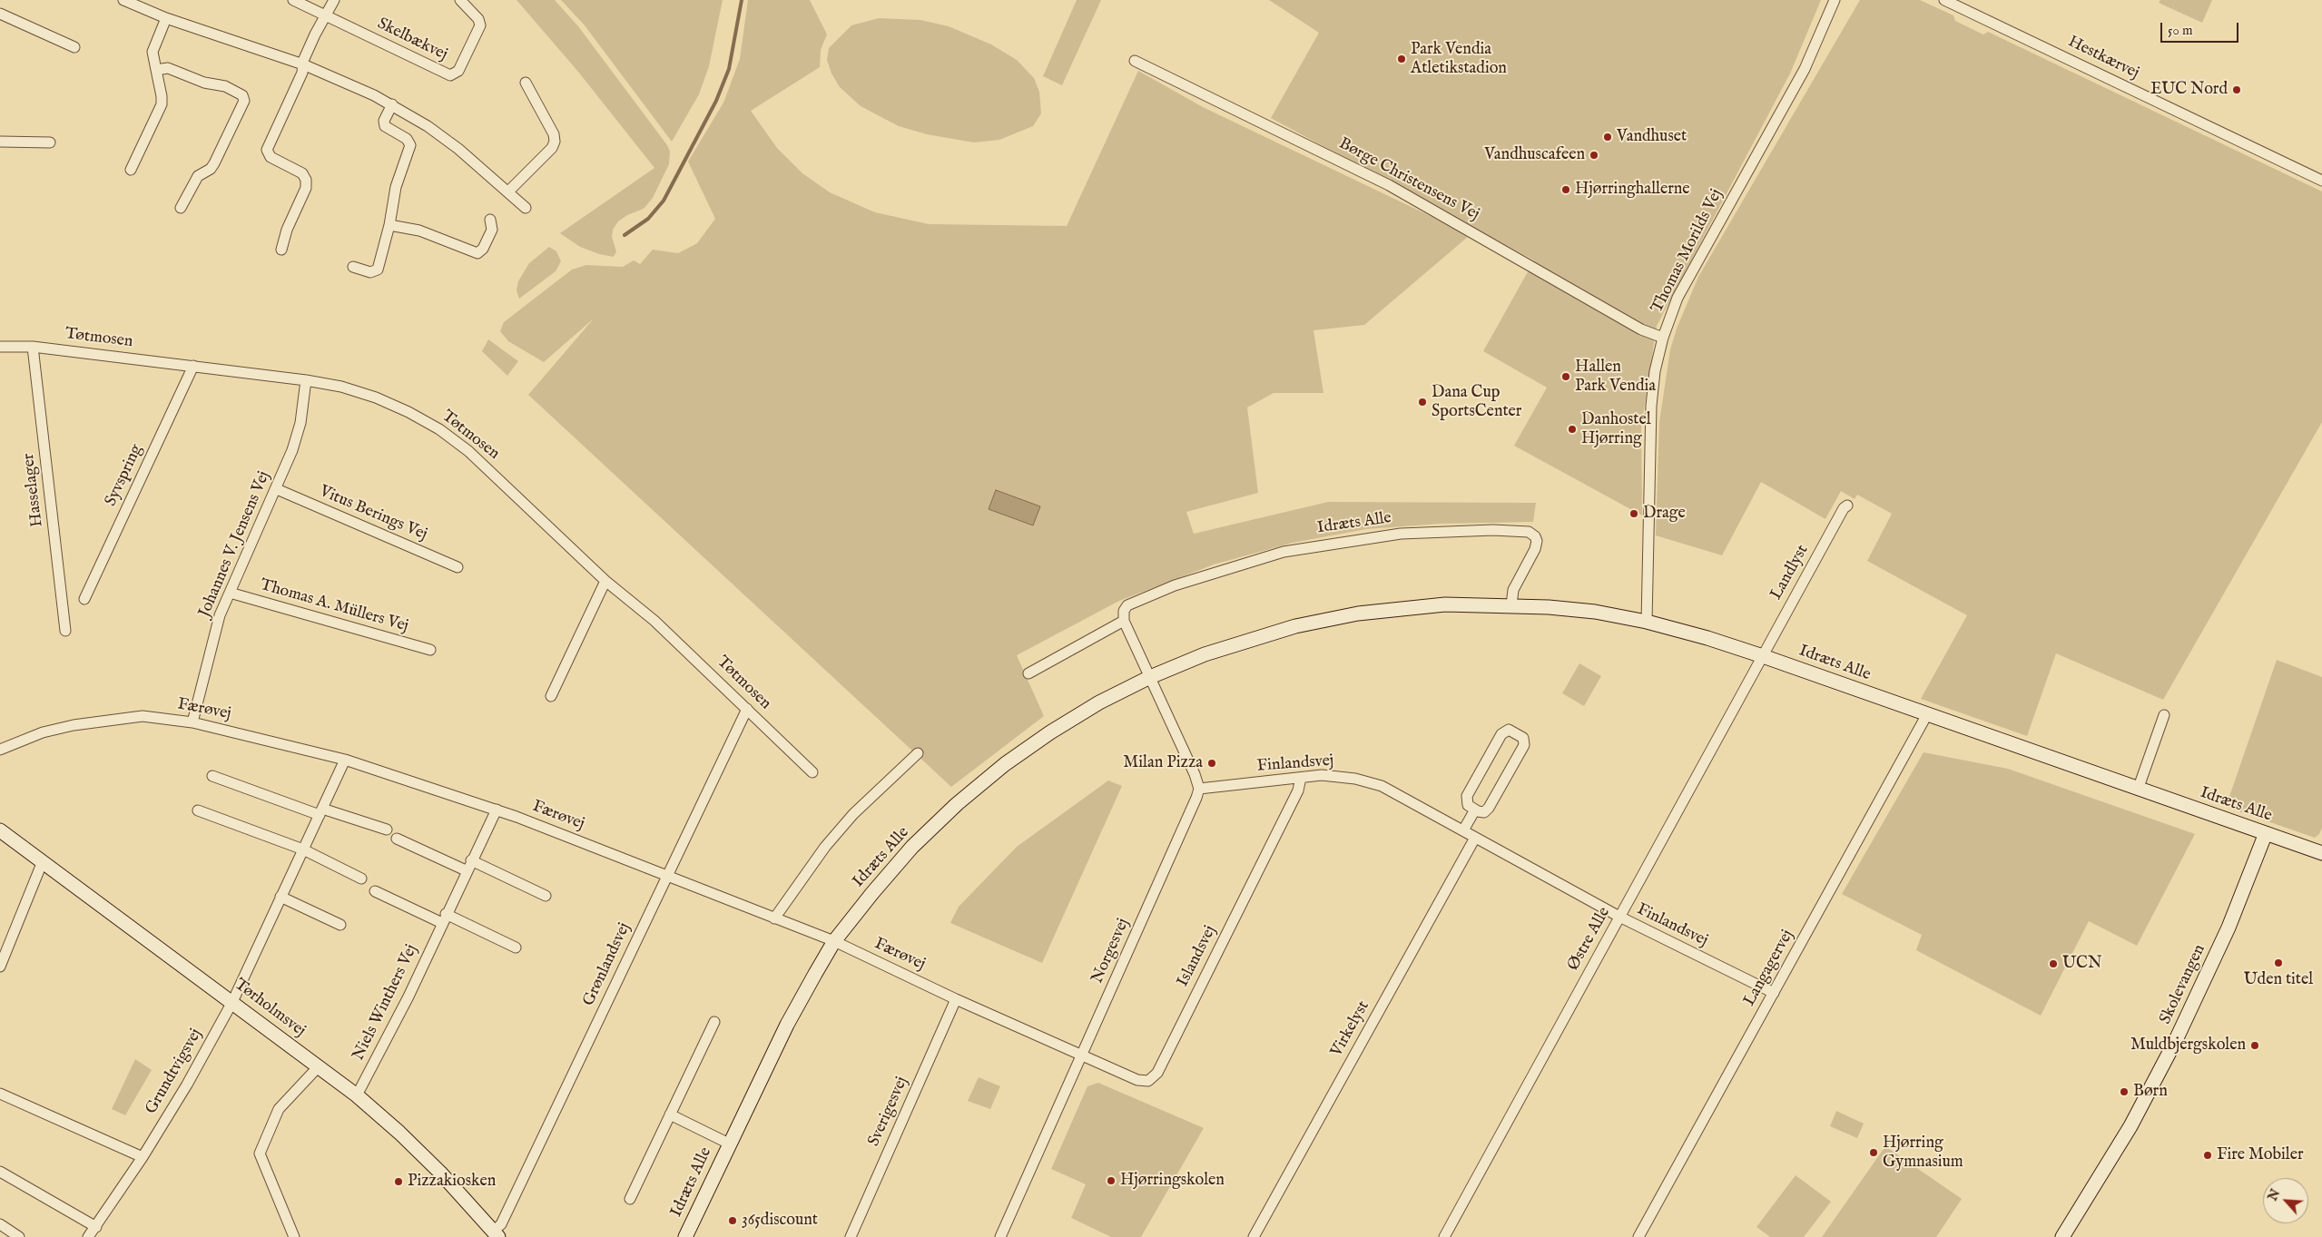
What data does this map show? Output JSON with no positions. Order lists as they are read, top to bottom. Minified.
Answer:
{"streets":{"street":["Skelbækvej","Hestkærvej","Børge Christensens Vej","Thomas Morilds Vej","Tøtmosen","Syvspring","Hasselager","Vitus Berings Vej","Idræts Alle","Johannes V. Jensens Vej","Landlyst","Thomas A. Müllers Vej","Færøvej","Finlandsvej","Østre Alle","Norgesvej","Islandsvej","Grønlandsvej","Langagervej","Skolevangen","Niels Winthers Vej","Tørholmsvej","Virkelyst","Grundtvigsvej","Sverigesvej"]},"crossings":[["Børge Christensens Vej","Thomas Morilds Vej"],["Thomas Morilds Vej","Idræts Alle"],["Tøtmosen","Syvspring"],["Tøtmosen","Hasselager"],["Tøtmosen","Johannes V. Jensens Vej"],["Tøtmosen","Grønlandsvej"],["Vitus Berings Vej","Johannes V. Jensens Vej"],["Idræts Alle","Landlyst"],["Idræts Alle","Færøvej"],["Idræts Alle","Østre Alle"],["Idræts Alle","Langagervej"],["Idræts Alle","Skolevangen"],["Johannes V. Jensens Vej","Thomas A. Müllers Vej"],["Johannes V. Jensens Vej","Færøvej"],["Landlyst","Østre Alle"],["Færøvej","Norgesvej"],["Færøvej","Islandsvej"],["Færøvej","Grønlandsvej"],["Færøvej","Niels Winthers Vej"],["Færøvej","Grundtvigsvej"],["Færøvej","Sverigesvej"],["Finlandsvej","Østre Alle"],["Finlandsvej","Norgesvej"],["Finlandsvej","Islandsvej"],["Finlandsvej","Langagervej"],["Finlandsvej","Virkelyst"],["Norgesvej","Islandsvej"],["Grønlandsvej","Tørholmsvej"],["Niels Winthers Vej","Tørholmsvej"],["Tørholmsvej","Grundtvigsvej"]],"places":["Park Vendia Atletikstadion","EUC Nord","Vandhuset","Vandhuscafeen","Hjørringhallerne","Hallen Park Vendia","Dana Cup SportsCenter","Danhostel Hjørring","Drage","Milan Pizza","Uden titel","UCN","Muldbjergskolen","Børn","Hjørring Gymnasium","Fire Mobiler","Hjørringskolen","Pizzakiosken","365discount"],"scale_bar":"50 m","north":"top left"}
